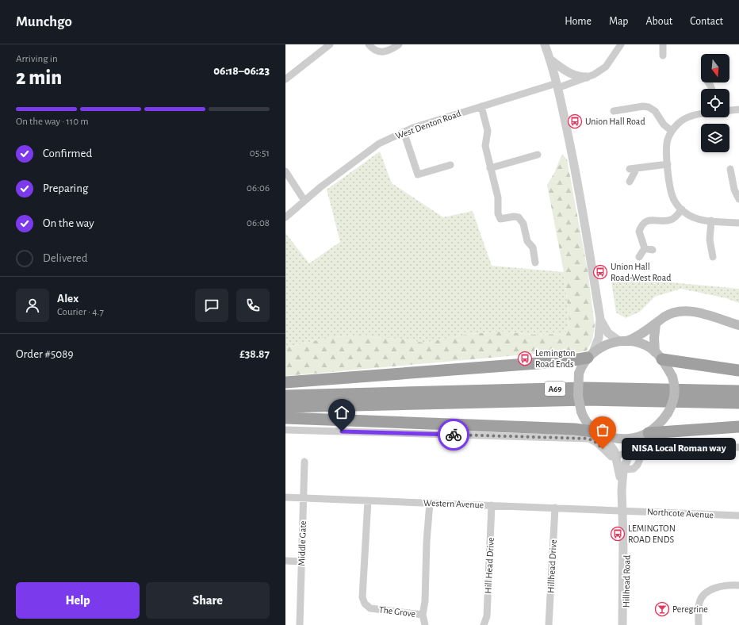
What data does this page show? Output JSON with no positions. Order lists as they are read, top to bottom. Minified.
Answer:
{"streets":{"highway":["A69"],"street":["West Denton Road","Western Avenue","Northcote Avenue","Middle Gate","Hill Head Drive","Hillhead Drive","Hillhead Road","The Grove"]},"crossings":[["Western Avenue","Northcote Avenue"],["Western Avenue","Middle Gate"],["Western Avenue","Hill Head Drive"],["Western Avenue","Hillhead Drive"],["Western Avenue","Hillhead Road"],["Western Avenue","The Grove"],["Northcote Avenue","Hillhead Road"]],"places":{"bus stop":["Union Hall Road","Union Hall Road-West Road","Lemington Road Ends","LEMINGTON ROAD ENDS"],"other":["NISA Local Roman way"],"bar":["Peregrine"]},"north":"bottom","page":{"header":"Munchgo","nav":["Home","Map","About","Contact"],"heading":["2 min","Arriving in","06:18–06:23"],"panel":["Alex","Courier · 4.7","Order #5089","£38.87"],"bar":"On the way · 110 m","list":[["Confirmed","05:51"],["Preparing","06:06"],["On the way","06:08"],"Delivered"],"bubble":"NISA Local Roman way","buttons":["Help","Share"]}}
